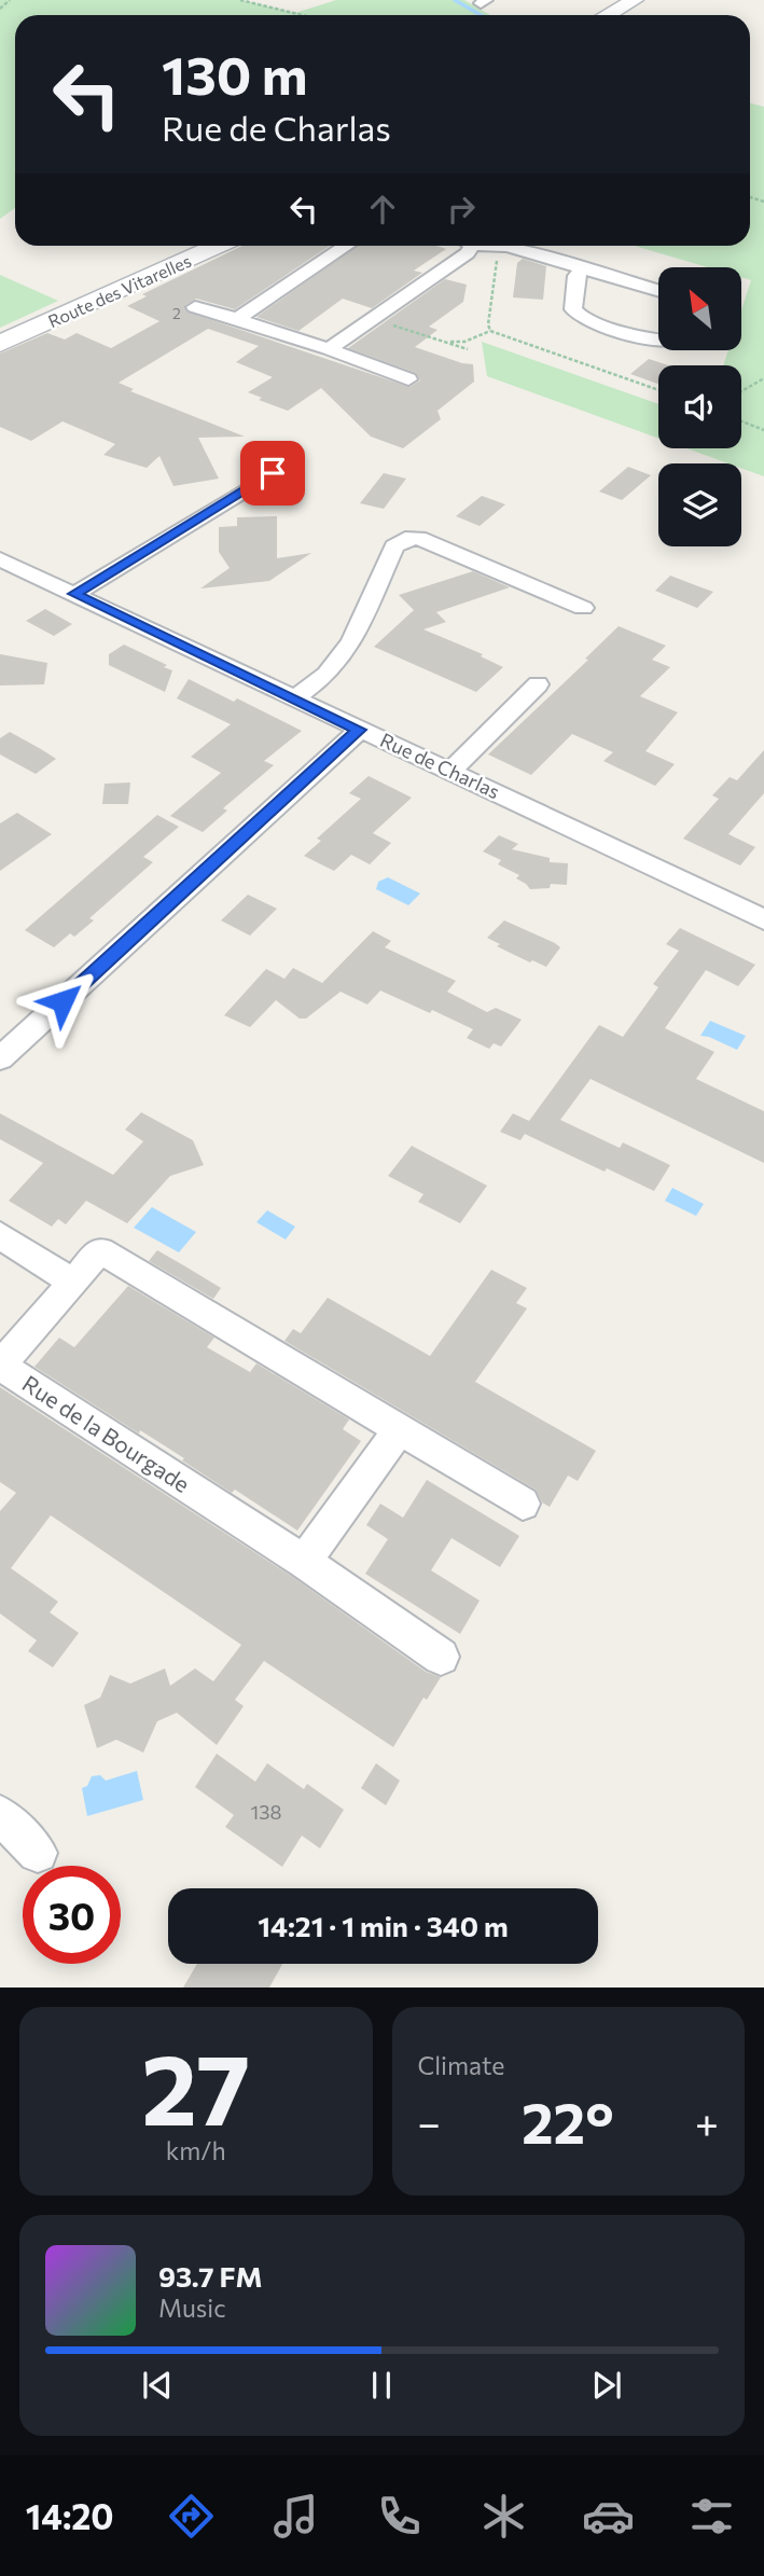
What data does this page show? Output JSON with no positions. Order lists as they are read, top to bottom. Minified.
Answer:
{"streets":{"main road":["Route des Vitarelles"],"street":["Rue de Charlas","Rue de la Bourgade"]},"house_numbers":["2","138"],"north":"top left","page":{"turn":["130 m","Rue de Charlas"],"limit":"30","trip":"14:21 · 1 min · 340 m","tile":[["27","km/h"],"Climate"],"heat":["−","22°","+"],"song":["93.7 FM","Music"],"tabs":"14:20"}}
